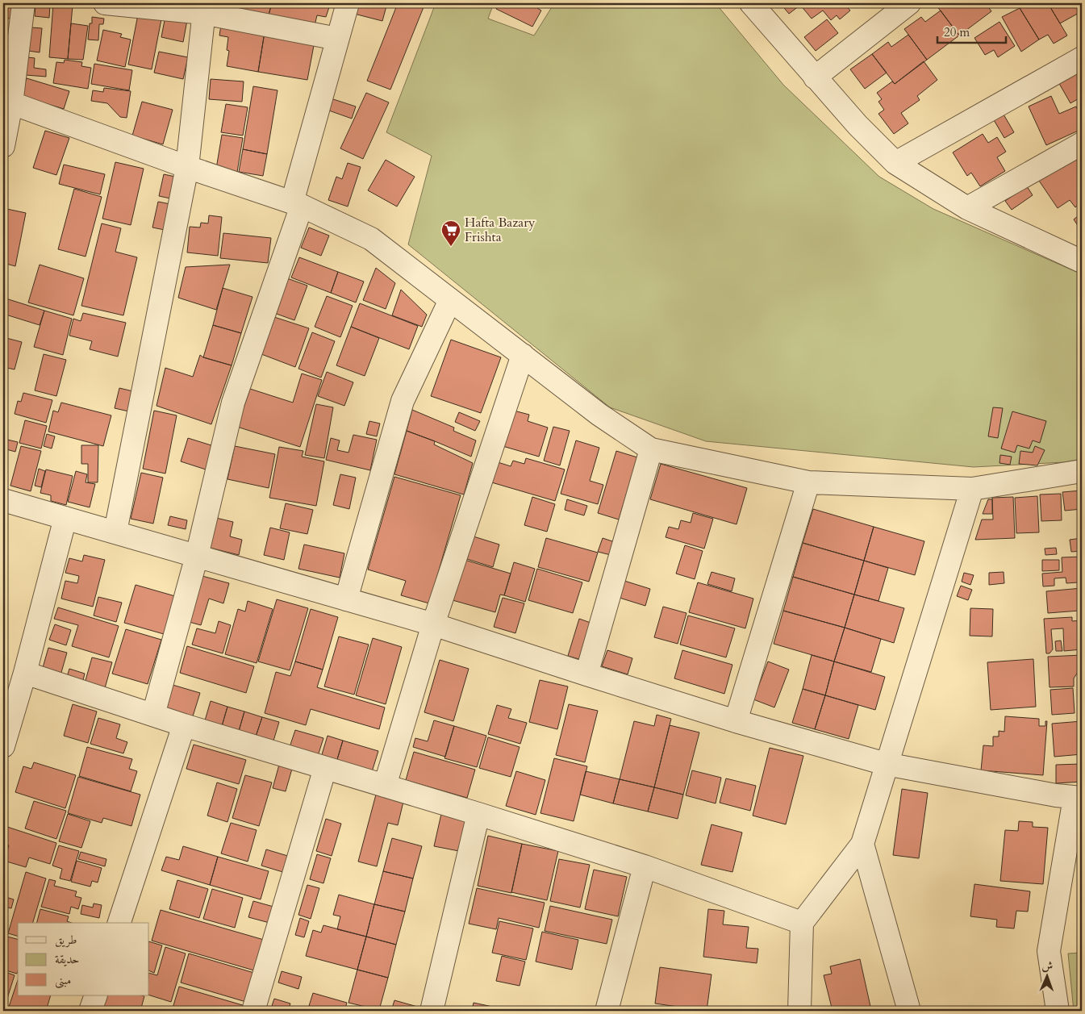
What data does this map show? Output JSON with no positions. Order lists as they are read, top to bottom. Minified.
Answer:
{"places":{"supermarket":["Hafta Bazary Frishta"]},"legend":["طريق","حديقة","مبنى"],"scale_bar":"20 m","north":"top"}
